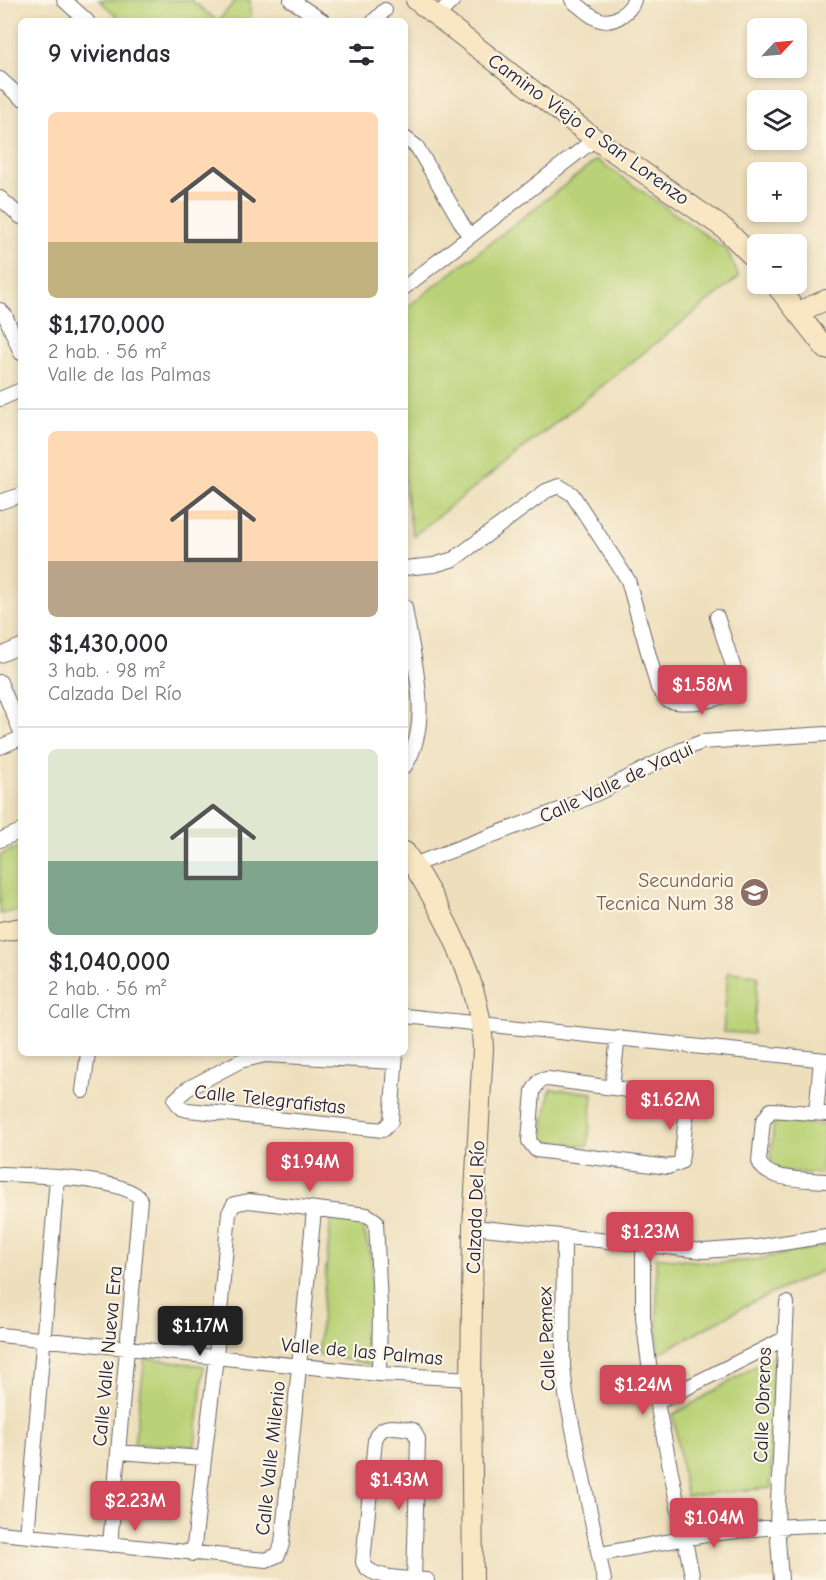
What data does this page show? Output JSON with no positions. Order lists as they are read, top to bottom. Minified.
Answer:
{"streets":{"street":["Camino Viejo a San Lorenzo","Calle Valle de Yaqui","Calle Telegrafistas","Calzada Del Río","Calle Pemex","Valle de las Palmas","Calle Valle Nueva Era","Calle Obreros","Calle Valle Milenio"]},"crossings":[["Calle Valle de Yaqui","Calzada Del Río"],["Calzada Del Río","Valle de las Palmas"],["Valle de las Palmas","Calle Valle Nueva Era"],["Valle de las Palmas","Calle Valle Milenio"]],"places":{"school or university":["Secundaria Tecnica Num 38"]},"north":"top right","page":{"map_buttons":["+","−"],"heading":"9 viviendas","list":[{"name":"$1,170,000","note":"2 hab. · 56 m² · Valle de las Palmas"},{"name":"$1,430,000","note":"3 hab. · 98 m² · Calzada Del Río"},{"name":"$1,040,000","note":"2 hab. · 56 m² · Calle Ctm"}],"price":["$1.58M","$1.62M","$1.94M","$1.23M","$1.17M","$1.24M","$1.43M","$2.23M","$1.04M"]}}
